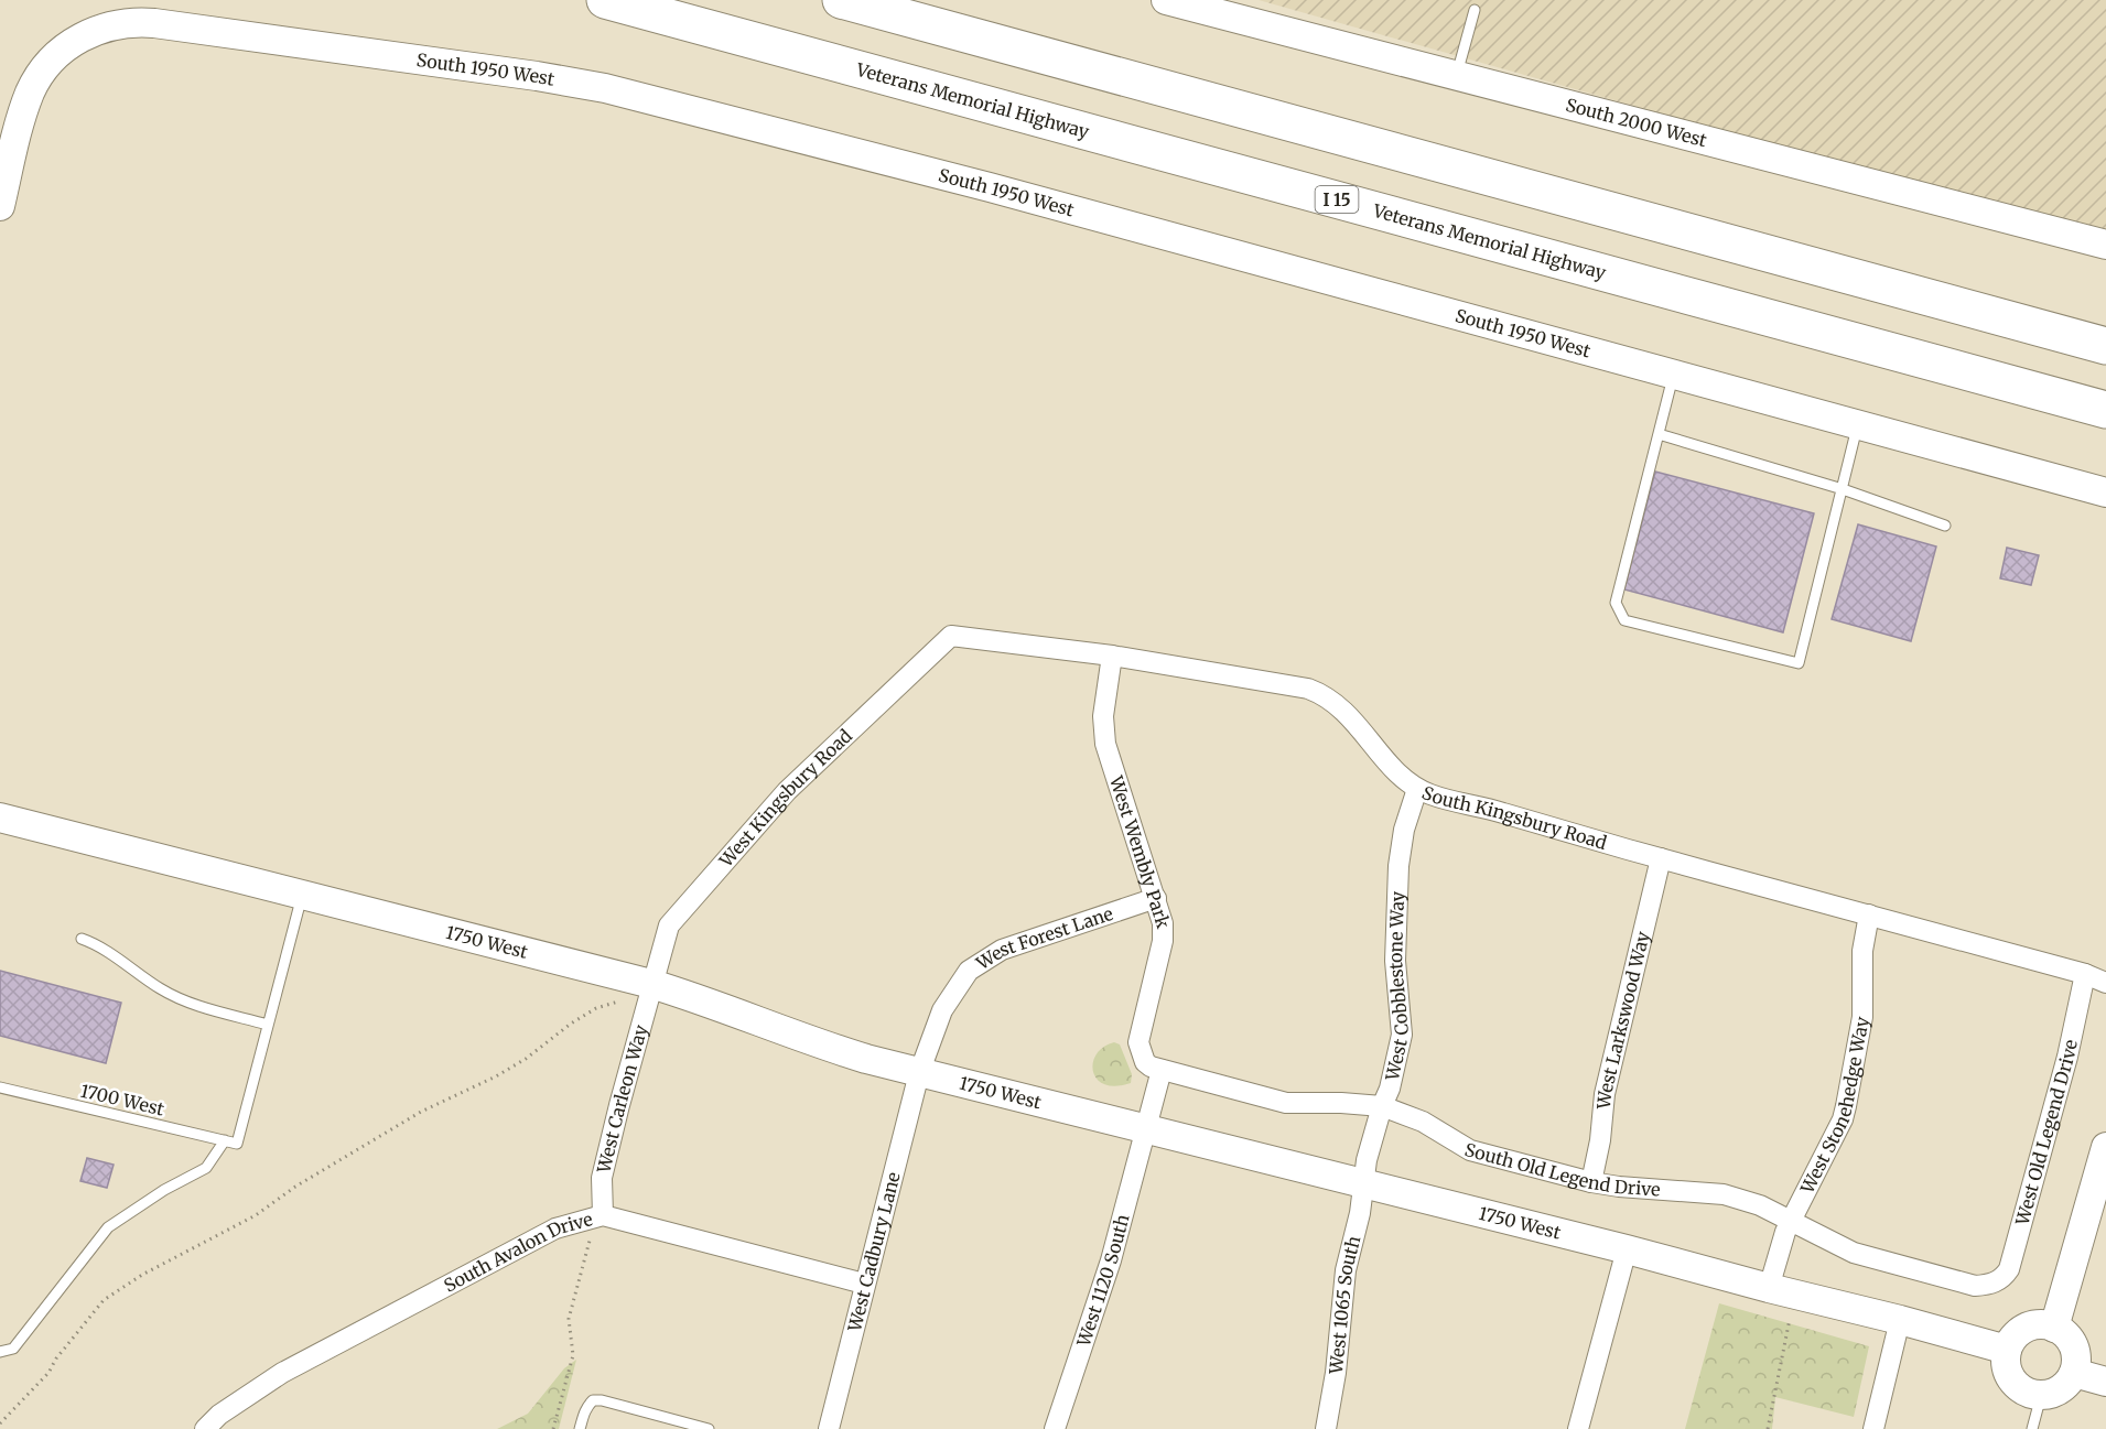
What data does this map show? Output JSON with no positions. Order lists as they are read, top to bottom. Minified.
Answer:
{"streets":{"highway":["Veterans Memorial Highway","I 15"],"street":["South 1950 West","South 2000 West","West Kingsbury Road","South Kingsbury Road","West Wembly Park","West Forest Lane","1750 West","West Cobblestone Way","West Larkswood Way","West Carleon Way","West Stonehedge Way","West Old Legend Drive","South Old Legend Drive","West Cadbury Lane","South Avalon Drive","West 1120 South","West 1065 South"],"lane":["1700 West"]},"crossings":[["West Kingsbury Road","South Kingsbury Road"],["West Kingsbury Road","1750 West"],["West Kingsbury Road","West Carleon Way"],["South Kingsbury Road","West Wembly Park"],["South Kingsbury Road","West Cobblestone Way"],["South Kingsbury Road","West Larkswood Way"],["South Kingsbury Road","West Stonehedge Way"],["South Kingsbury Road","West Old Legend Drive"],["West Wembly Park","West Forest Lane"],["West Wembly Park","South Old Legend Drive"],["West Forest Lane","1750 West"],["West Forest Lane","West Cadbury Lane"],["1750 West","West Cobblestone Way"],["1750 West","West Carleon Way"],["1750 West","West Stonehedge Way"],["1750 West","West Cadbury Lane"],["1750 West","West 1120 South"],["1750 West","West 1065 South"],["West Cobblestone Way","South Old Legend Drive"],["West Cobblestone Way","West 1065 South"],["West Larkswood Way","South Old Legend Drive"],["West Carleon Way","South Avalon Drive"],["West Stonehedge Way","South Old Legend Drive"],["West Old Legend Drive","South Old Legend Drive"],["West Cadbury Lane","South Avalon Drive"]]}
